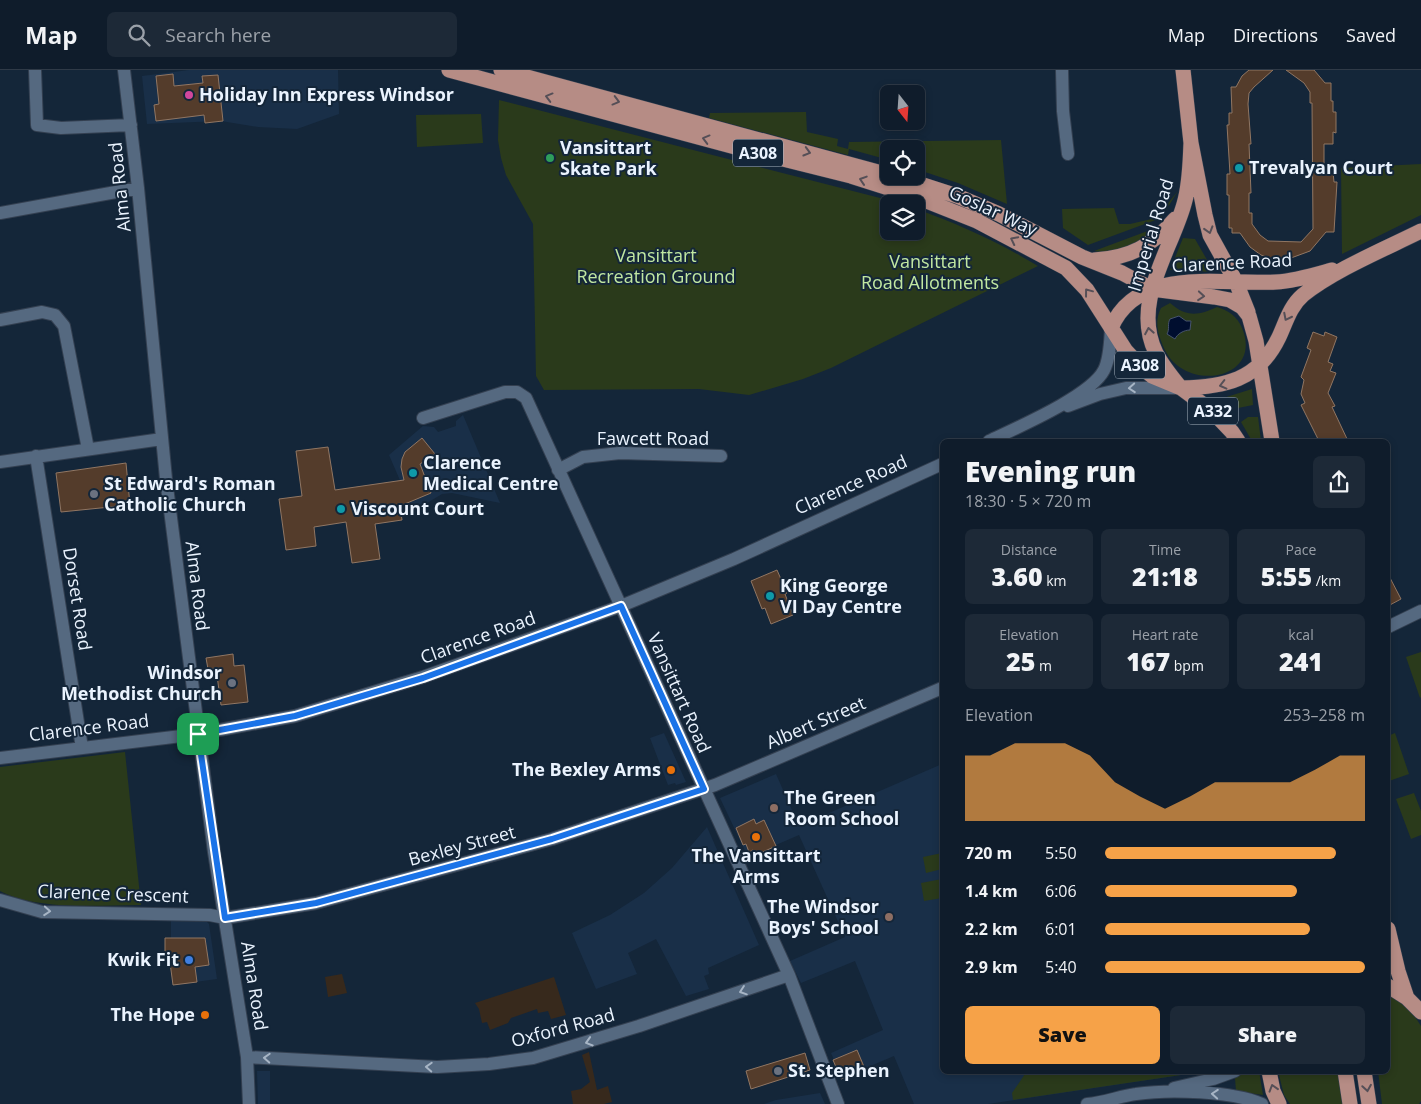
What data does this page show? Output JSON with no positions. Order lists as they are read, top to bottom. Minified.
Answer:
{"streets":{"main road":["A308","Goslar Way","Imperial Road","Clarence Road","A332"],"street":["Alma Road","Fawcett Road","Dorset Road","Vansittart Road","Albert Street","Bexley Street","Clarence Crescent","Oxford Road"]},"crossings":[["Alma Road","Clarence Road"],["Alma Road","Bexley Street"],["Alma Road","Clarence Crescent"],["Alma Road","Oxford Road"],["Goslar Way","Imperial Road"],["Goslar Way","Clarence Road"],["Goslar Way","A332"],["Imperial Road","Clarence Road"],["Imperial Road","A332"],["Clarence Road","A332"],["Clarence Road","Dorset Road"],["Clarence Road","Vansittart Road"],["Fawcett Road","Vansittart Road"],["Vansittart Road","Albert Street"],["Vansittart Road","Bexley Street"],["Vansittart Road","Oxford Road"],["Albert Street","Bexley Street"],["Bexley Street","Clarence Crescent"]],"one_way":["Clarence Crescent","Oxford Road"],"parks":["Vansittart Recreation Ground","Vansittart Road Allotments"],"places":["Holiday Inn Express Windsor","Vansittart Skate Park","Trevalyan Court","Clarence Medical Centre","St Edward's Roman Catholic Church","Viscount Court","King George VI Day Centre","Windsor Methodist Church","The Bexley Arms","The Green Room School","The Vansittart Arms","The Windsor Boys' School","Kwik Fit","The Hope","St. Stephen"],"north":"bottom","page":{"header":"Map","search":"Search here","nav":["Map","Directions","Saved"],"heading":["Evening run","18:30 · 5 × 720 m"],"stats":[["Distance","3.60 km"],["Time","21:18"],["Pace","5:55 /km"],["Elevation","25 m"],["Heart rate","167 bpm"],["kcal","241"]],"chart":["Elevation","253–258 m"],"list":[{"name":"720 m","note":"5:50"},{"name":"1.4 km","note":"6:06"},{"name":"2.2 km","note":"6:01"},{"name":"2.9 km","note":"5:40"}],"buttons":["Save","Share"]}}
